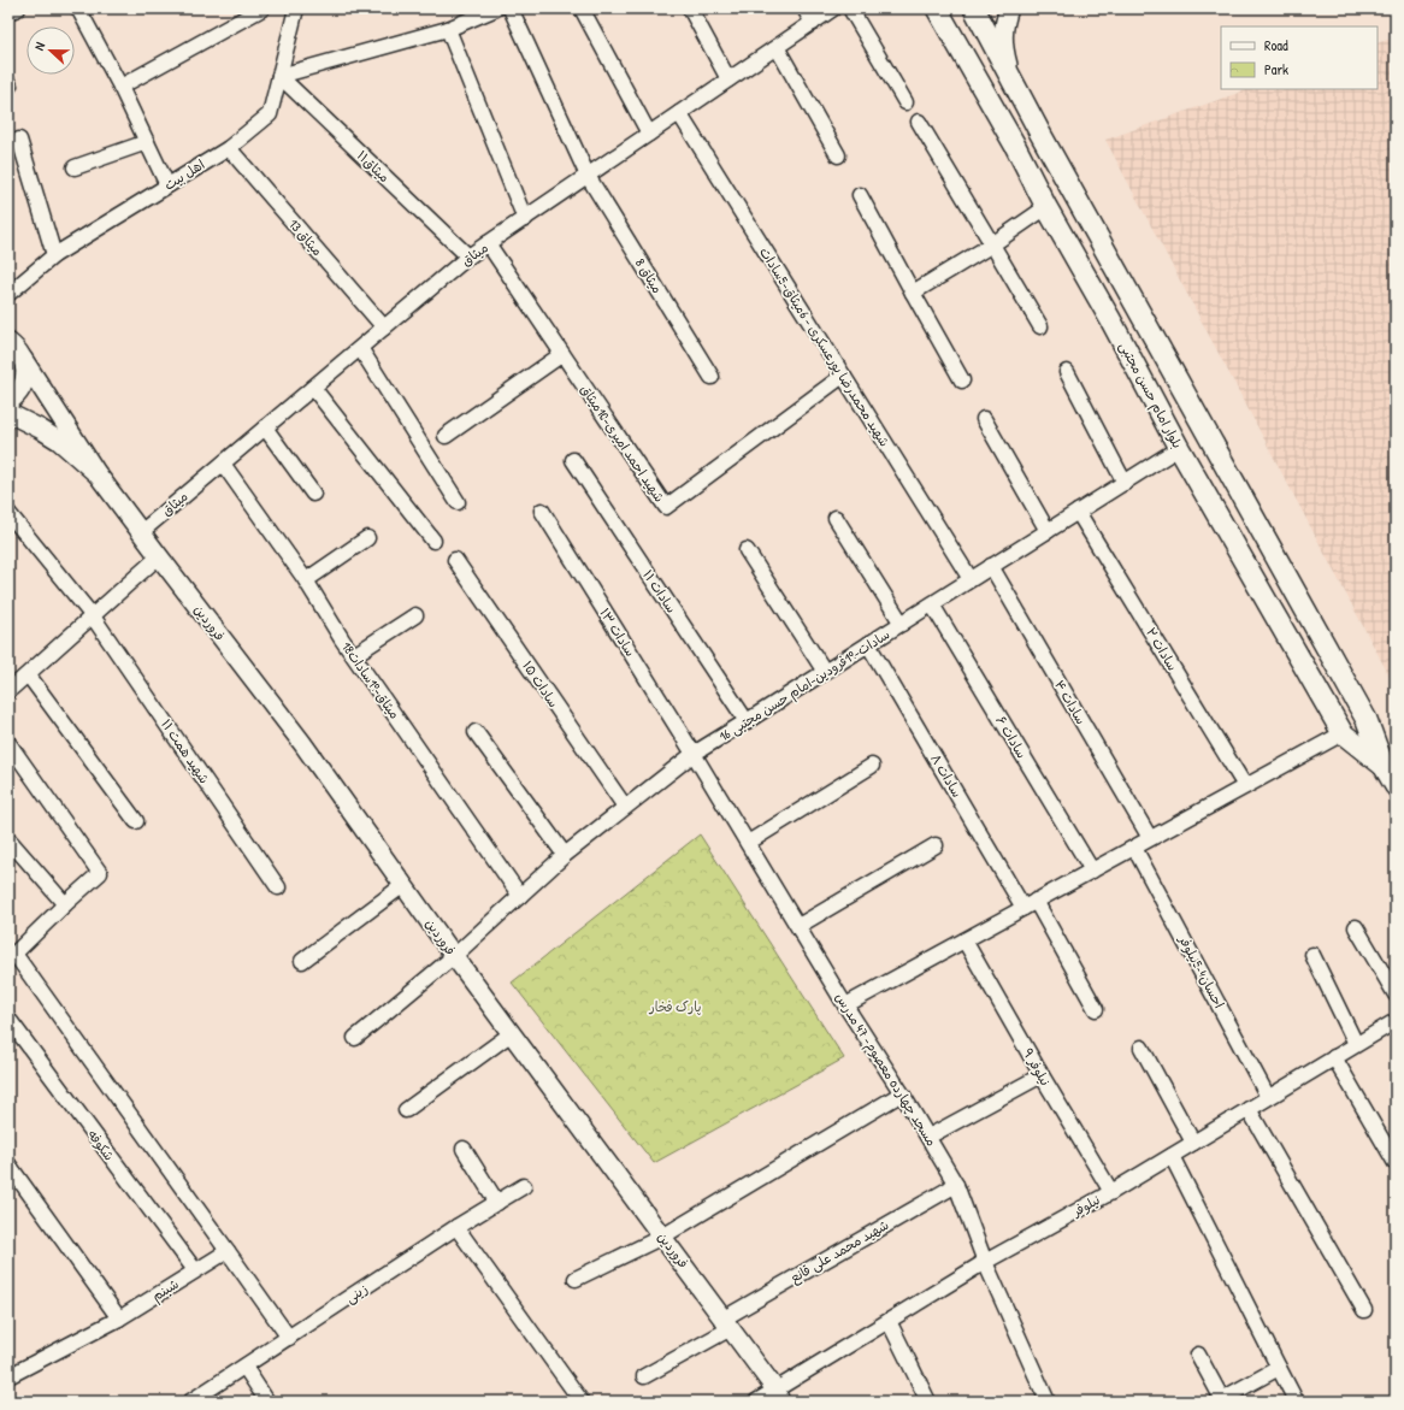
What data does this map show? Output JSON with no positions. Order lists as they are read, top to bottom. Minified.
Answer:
{"streets":{"main road":["بلوار امام حسن مجتبی"],"street":["میثاق۱۱","اهل بیت","میثاق 13","میثاق","میثاق 8","شهید محمدرضا پورعسکری - 6میثاق-5سادات","شهید احمد امیری-10میثاق","سادات ۱۱","فروردین","سادات ۱۳","سادات ۲","18میثاق-19سادات","سادات ۱۵","سادات-19فرودین-امام حسن مجتبی 16","سادات ۴","سادات ۶","شهید همت ۱۱","سادات ۸","احسان4-5نیلوفر","نیلوفر ۹","مسجد چهارده معصوم- 47 مدرس","شکوفه","نیلوفر","شهید محمد علی قانع","شبنم","زینی"]},"crossings":[["میثاق۱۱","اهل بیت"],["میثاق۱۱","میثاق"],["اهل بیت","میثاق 13"],["میثاق 13","میثاق"],["میثاق","میثاق 8"],["میثاق","شهید محمدرضا پورعسکری - 6میثاق-5سادات"],["میثاق","شهید احمد امیری-10میثاق"],["میثاق","فروردین"],["میثاق","18میثاق-19سادات"],["شهید محمدرضا پورعسکری - 6میثاق-5سادات","شهید احمد امیری-10میثاق"],["شهید محمدرضا پورعسکری - 6میثاق-5سادات","سادات-19فرودین-امام حسن مجتبی 16"],["بلوار امام حسن مجتبی","سادات-19فرودین-امام حسن مجتبی 16"],["سادات ۱۱","سادات-19فرودین-امام حسن مجتبی 16"],["فروردین","سادات-19فرودین-امام حسن مجتبی 16"],["فروردین","نیلوفر"],["فروردین","شهید محمد علی قانع"],["سادات ۱۳","سادات-19فرودین-امام حسن مجتبی 16"],["سادات ۱۳","مسجد چهارده معصوم- 47 مدرس"],["سادات ۲","سادات-19فرودین-امام حسن مجتبی 16"],["18میثاق-19سادات","سادات-19فرودین-امام حسن مجتبی 16"],["سادات ۱۵","سادات-19فرودین-امام حسن مجتبی 16"],["سادات-19فرودین-امام حسن مجتبی 16","سادات ۴"],["سادات-19فرودین-امام حسن مجتبی 16","سادات ۶"],["سادات-19فرودین-امام حسن مجتبی 16","سادات ۸"],["سادات-19فرودین-امام حسن مجتبی 16","مسجد چهارده معصوم- 47 مدرس"],["احسان4-5نیلوفر","نیلوفر"],["نیلوفر ۹","نیلوفر"],["مسجد چهارده معصوم- 47 مدرس","نیلوفر"],["مسجد چهارده معصوم- 47 مدرس","شهید محمد علی قانع"],["شکوفه","شبنم"]],"parks":["پارک فخار"],"legend":["Road","Park"],"north":"left"}
